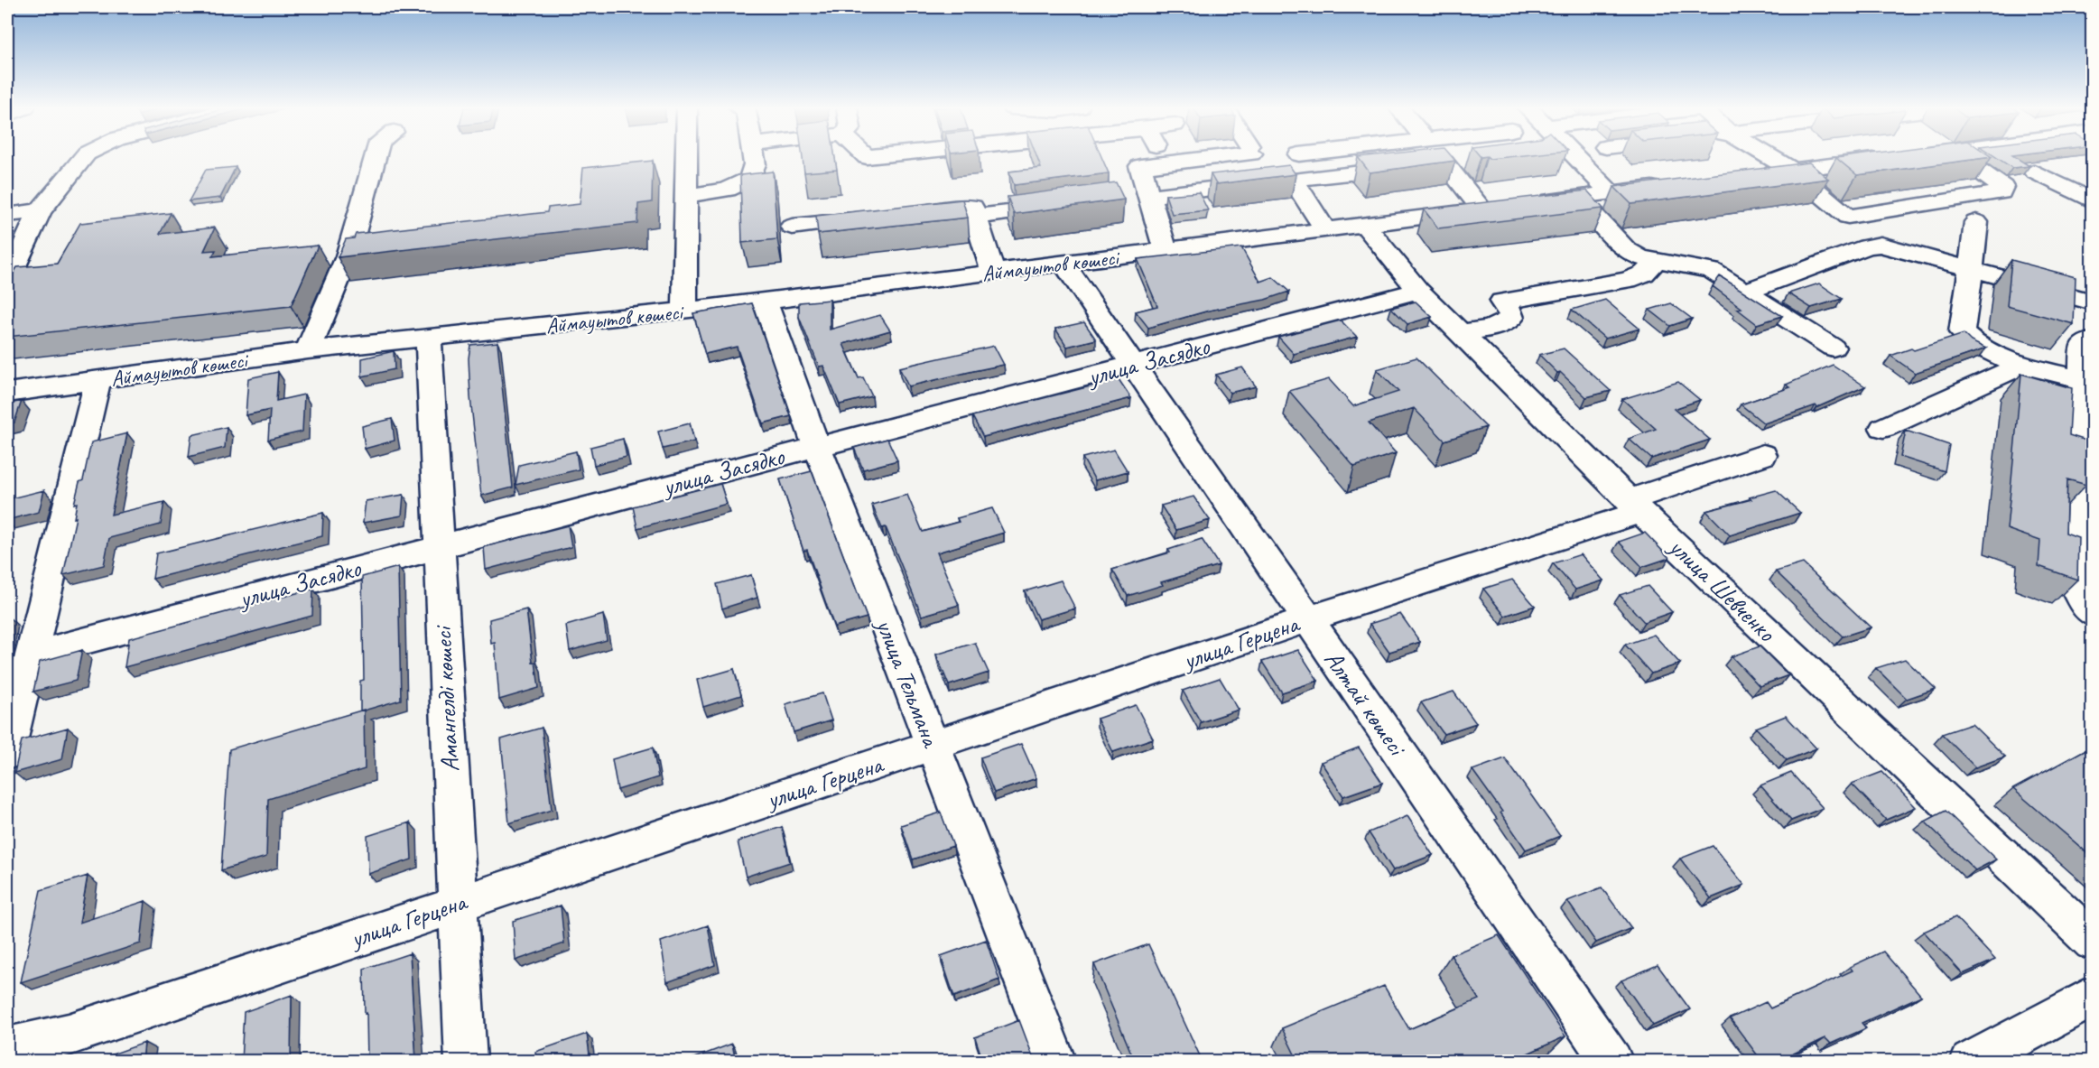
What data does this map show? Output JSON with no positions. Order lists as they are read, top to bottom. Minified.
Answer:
{"streets":{"street":["Аймауытов көшесі","улица Засядко","улица Шевченко","улица Герцена","улица Тельмана","Амангелді көшесі","Алтай көшесі"]},"crossings":[["Аймауытов көшесі","улица Шевченко"],["Аймауытов көшесі","улица Тельмана"],["Аймауытов көшесі","Амангелді көшесі"],["Аймауытов көшесі","Алтай көшесі"],["улица Засядко","улица Шевченко"],["улица Засядко","улица Тельмана"],["улица Засядко","Амангелді көшесі"],["улица Засядко","Алтай көшесі"],["улица Шевченко","улица Герцена"],["улица Герцена","улица Тельмана"],["улица Герцена","Амангелді көшесі"],["улица Герцена","Алтай көшесі"]]}
